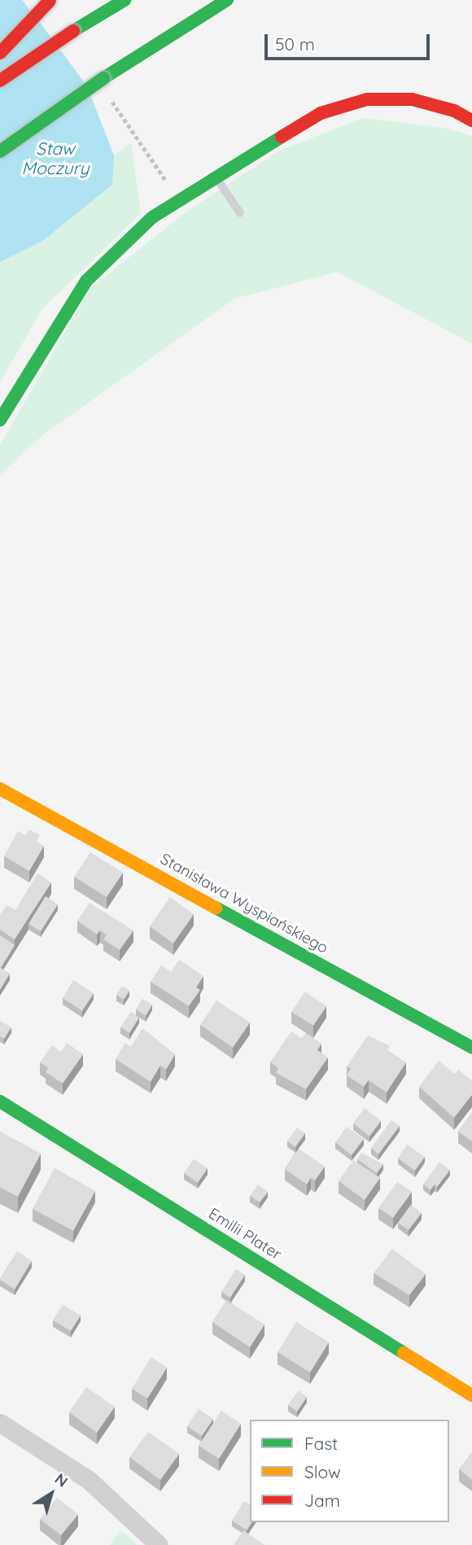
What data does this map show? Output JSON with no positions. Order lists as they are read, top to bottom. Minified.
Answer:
{"streets":{"main road":["Stanisława Wyspiańskiego","Emilii Plater"]},"water":["Staw Moczury"],"legend":["Fast","Slow","Jam"],"scale_bar":"50 m","north":"top right"}
